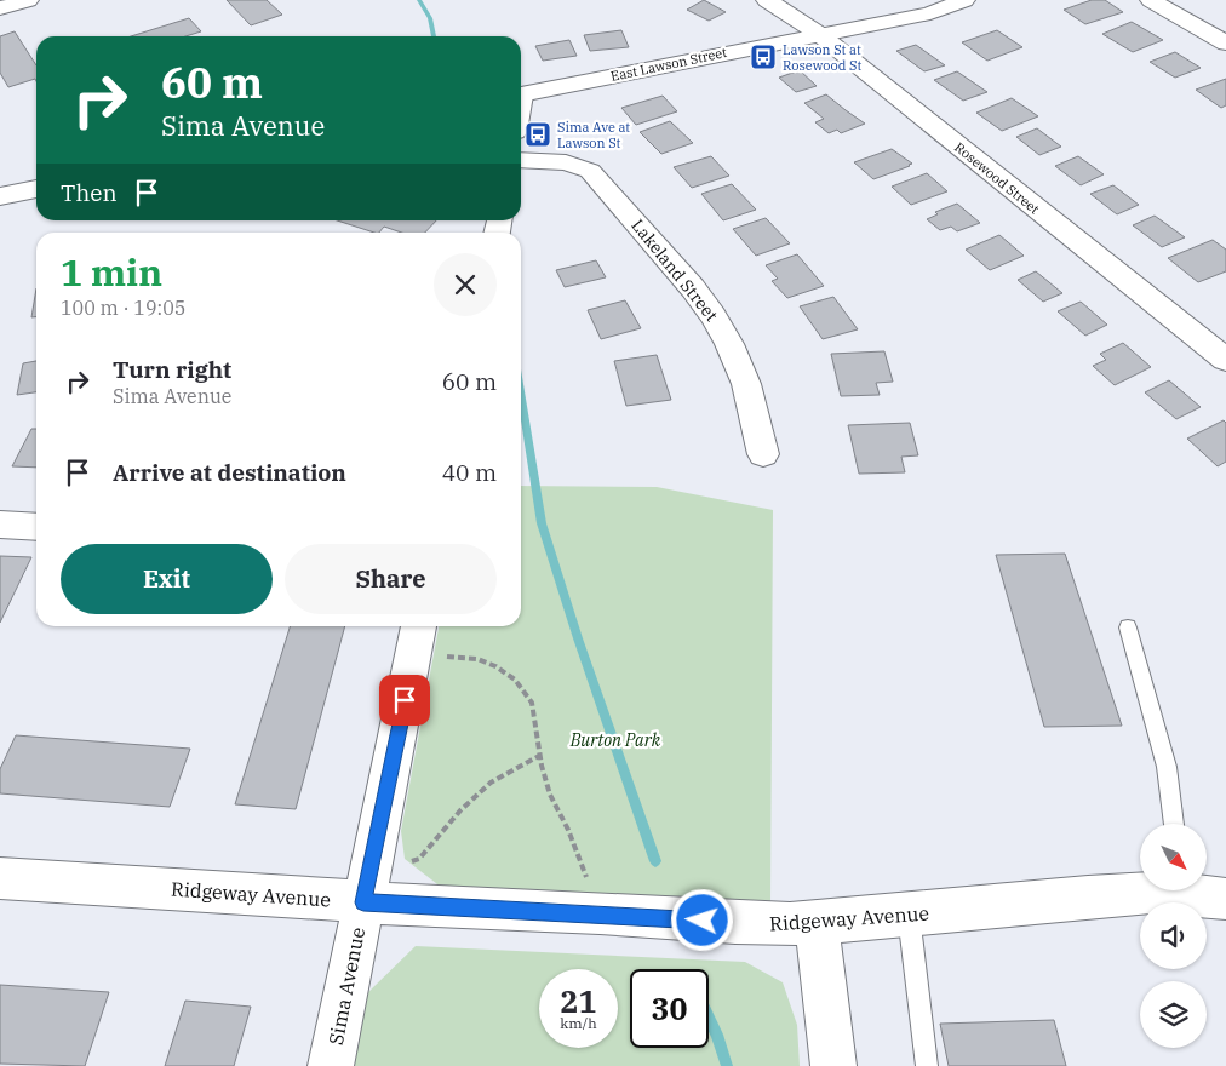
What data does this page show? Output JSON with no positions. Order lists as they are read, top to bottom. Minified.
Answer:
{"streets":{"street":["East Lawson Street","Rosewood Street","Lakeland Street","Ridgeway Avenue","Sima Avenue"]},"crossings":[["East Lawson Street","Rosewood Street"],["Ridgeway Avenue","Sima Avenue"]],"parks":["Burton Park"],"places":{"bus stop":["Lawson St at Rosewood St","Sima Ave at Lawson St"]},"north":"bottom right","page":{"turn":["60 m","Sima Avenue"],"then":"Then","heading":["1 min","100 m · 19:05"],"list":[{"name":"Turn right","note":"Sima Avenue","value":"60 m"},{"name":"Arrive at destination","value":"40 m"}],"buttons":["Exit","Share"],"speed":"21 km/h","limit":"30"}}
